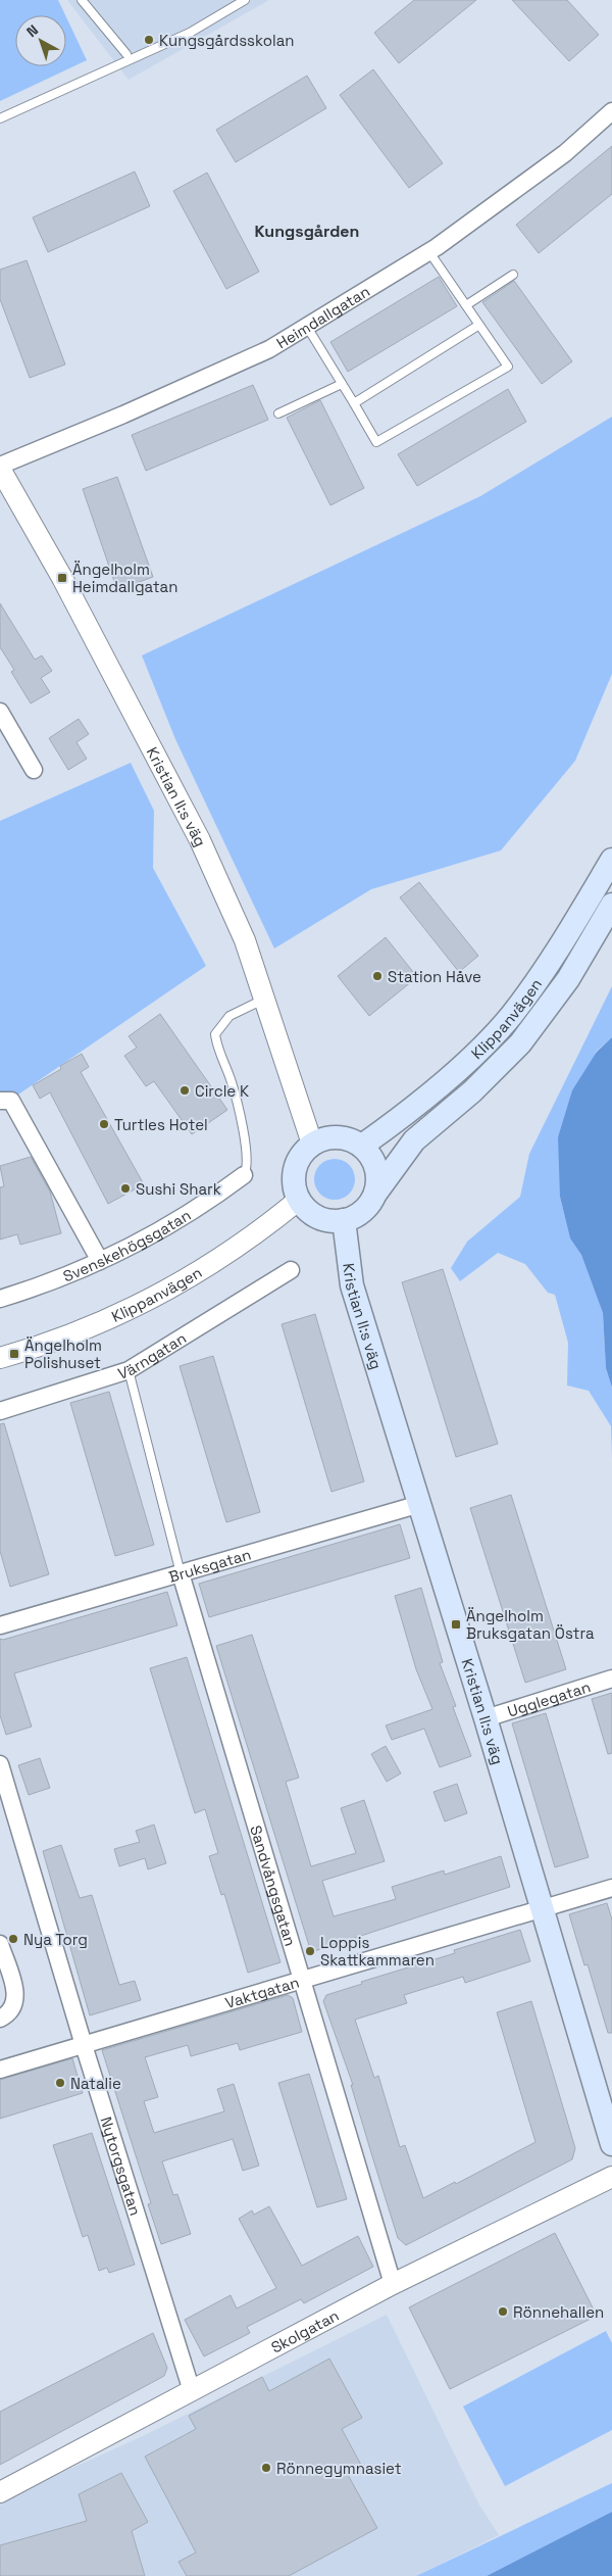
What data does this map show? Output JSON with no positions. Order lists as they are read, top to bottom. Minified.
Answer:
{"streets":{"main road":["Kristian II:s väg","Klippanvägen"],"street":["Heimdallgatan","Svenskehögsgatan","Värngatan","Bruksgatan","Ugglegatan","Sandvångsgatan","Vaktgatan","Nytorgsgatan","Skolgatan"]},"crossings":[["Heimdallgatan","Kristian II:s väg"],["Kristian II:s väg","Klippanvägen"],["Kristian II:s väg","Bruksgatan"],["Kristian II:s väg","Ugglegatan"],["Kristian II:s väg","Vaktgatan"],["Bruksgatan","Sandvångsgatan"],["Sandvångsgatan","Vaktgatan"],["Sandvångsgatan","Skolgatan"],["Vaktgatan","Nytorgsgatan"],["Nytorgsgatan","Skolgatan"]],"districts":["Kungsgården"],"places":{"other":["Kungsgårdsskolan","Station Håve","Circle K","Turtles Hotel","Sushi Shark","Nya Torg","Loppis Skattkammaren","Natalie","Rönnehallen","Rönnegymnasiet"],"transit":["Ängelholm Heimdallgatan","Ängelholm Polishuset","Ängelholm Bruksgatan Östra"]},"north":"top left"}
